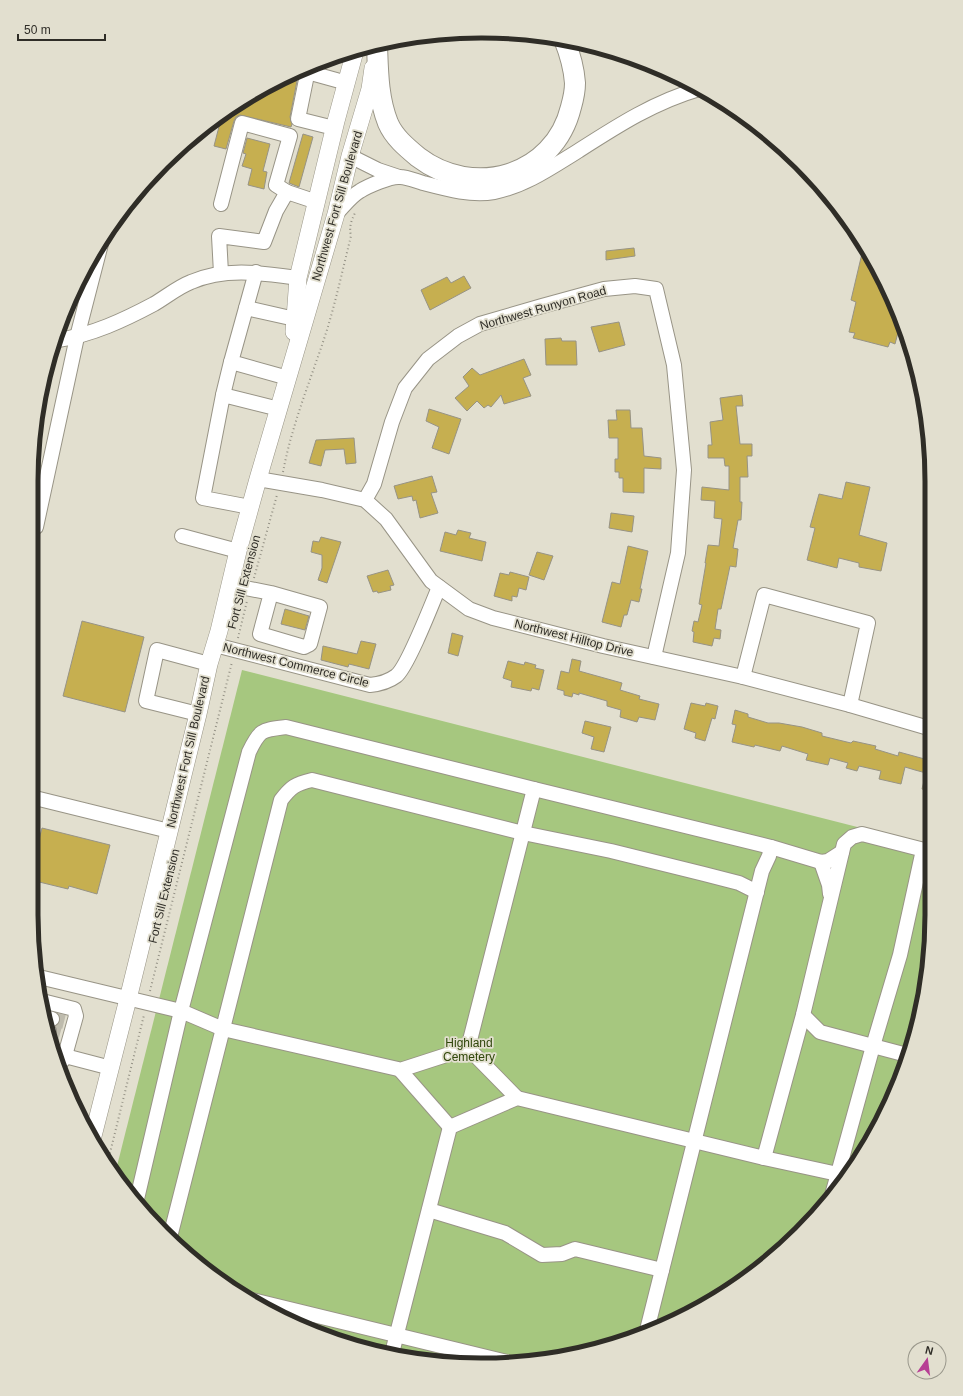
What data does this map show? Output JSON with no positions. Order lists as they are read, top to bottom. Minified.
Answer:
{"streets":{"main road":["Northwest Fort Sill Boulevard"],"street":["Northwest Runyon Road","Northwest Hilltop Drive","Northwest Commerce Circle"],"path":["Fort Sill Extension"]},"crossings":[["Northwest Fort Sill Boulevard","Northwest Hilltop Drive"],["Northwest Fort Sill Boulevard","Northwest Commerce Circle"],["Northwest Runyon Road","Northwest Hilltop Drive"],["Fort Sill Extension","Northwest Hilltop Drive"],["Fort Sill Extension","Northwest Commerce Circle"],["Northwest Hilltop Drive","Northwest Commerce Circle"]],"parks":["Highland Cemetery"],"scale_bar":"50 m","north":"top"}
